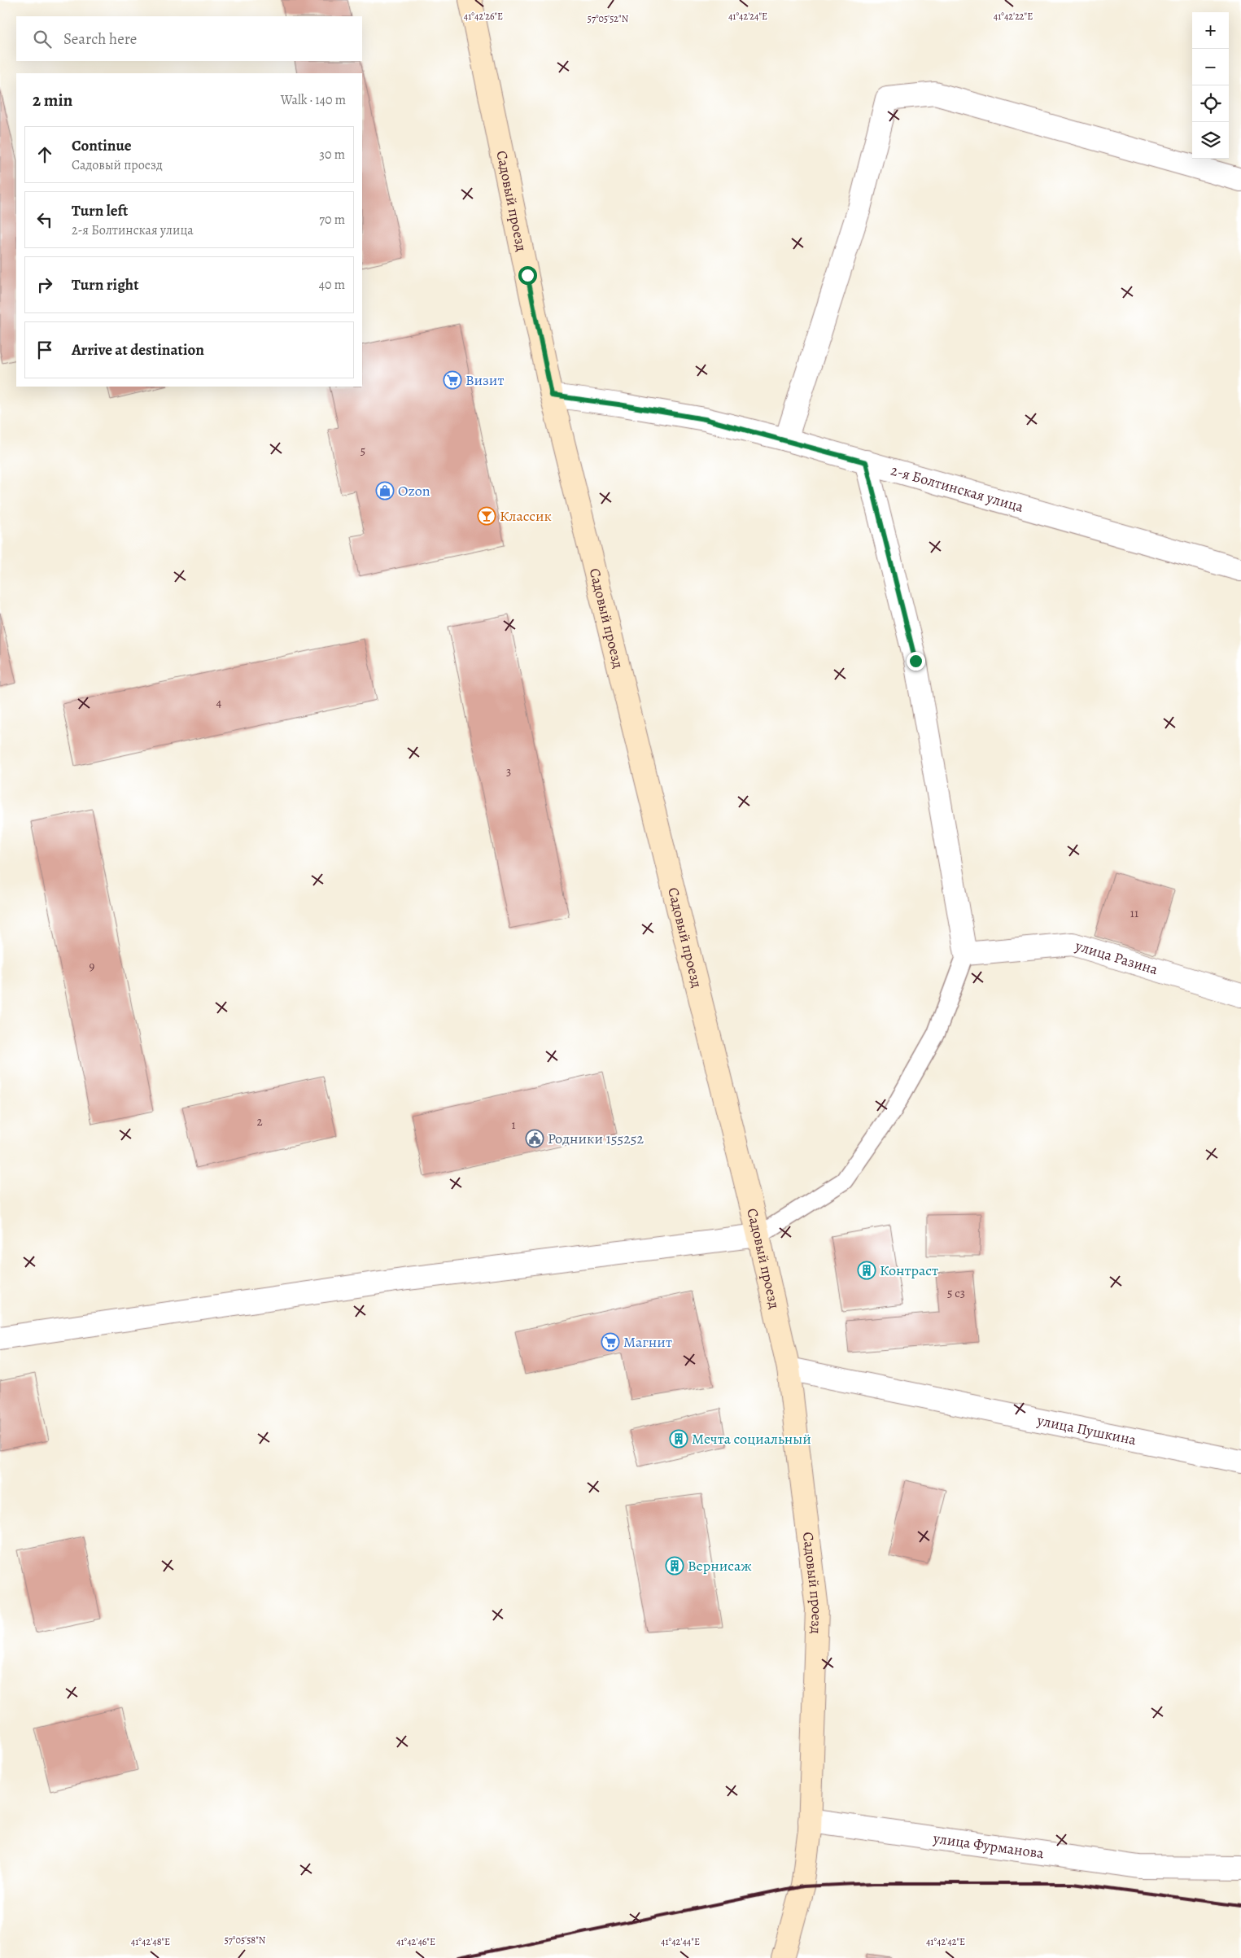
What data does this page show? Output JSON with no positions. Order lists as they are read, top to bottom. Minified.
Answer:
{"streets":{"main road":["Садовый проезд"],"street":["2-я Болтинская улица","улица Разина","улица Пушкина","улица Фурманова"]},"crossings":[["Садовый проезд","2-я Болтинская улица"],["Садовый проезд","улица Пушкина"],["Садовый проезд","улица Фурманова"]],"places":{"supermarket":["Визит","Магнит"],"shop":["Ozon"],"bar":["Классик"],"public building":["Родники 155252"],"building":["Контраст","Мечта социальный","Вернисаж"]},"house_numbers":["5","4","3","11","9","2","1","5 с3"],"page":{"map_buttons":["+","−"],"search":"Search here","heading":["2 min","Walk · 140 m"],"list":[["Continue","Садовый проезд","30 m"],["Turn left","2-я Болтинская улица","70 m"],["Turn right","40 m"],"Arrive at destination"]},"coordinates":["41°42'26\"E","41°42'24\"E","41°42'22\"E","57°05'52\"N","57°05'58\"N","41°42'48\"E","41°42'46\"E","41°42'44\"E","41°42'42\"E"]}
